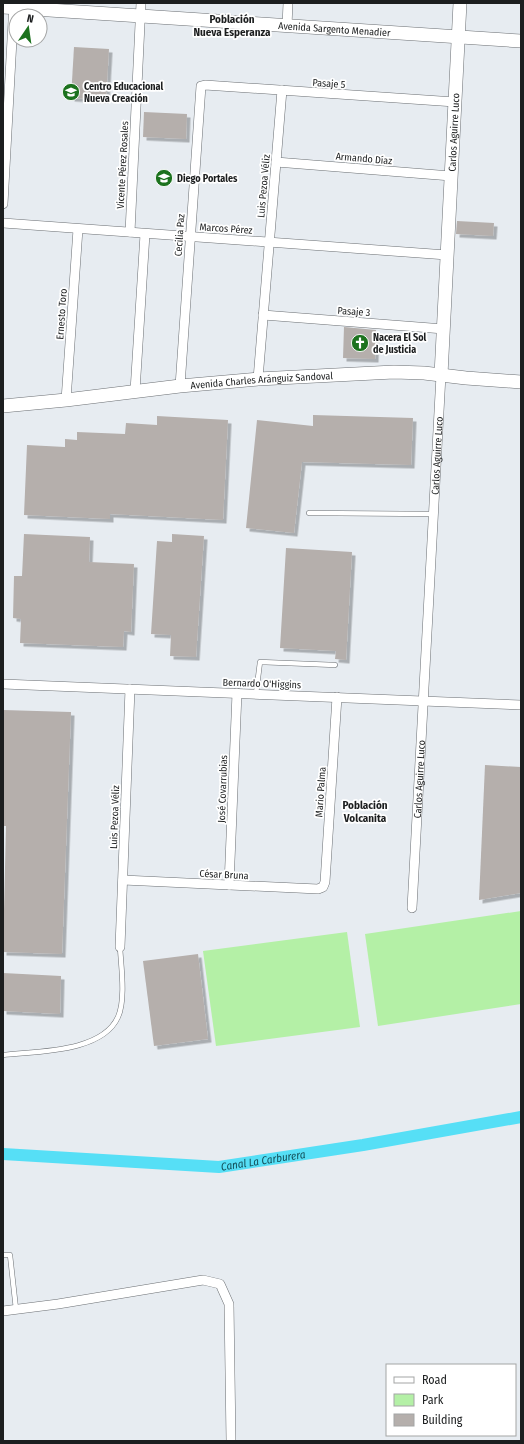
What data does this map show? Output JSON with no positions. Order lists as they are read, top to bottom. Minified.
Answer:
{"streets":{"street":["Avenida Sargento Menadier","Pasaje 5","Carlos Aguirre Luco","Armando Díaz","Vicente Pérez Rosales","Luis Pezoa Véliz","Marcos Pérez","Cecilia Paz","Pasaje 3","Ernesto Toro","Avenida Charles Aránguiz Sandoval","Bernardo O'Higgins","José Covarrubias","Mario Palma","César Bruna"]},"crossings":[["Avenida Sargento Menadier","Carlos Aguirre Luco"],["Avenida Sargento Menadier","Vicente Pérez Rosales"],["Pasaje 5","Carlos Aguirre Luco"],["Pasaje 5","Luis Pezoa Véliz"],["Pasaje 5","Cecilia Paz"],["Carlos Aguirre Luco","Armando Díaz"],["Carlos Aguirre Luco","Marcos Pérez"],["Carlos Aguirre Luco","Pasaje 3"],["Carlos Aguirre Luco","Avenida Charles Aránguiz Sandoval"],["Carlos Aguirre Luco","Bernardo O'Higgins"],["Armando Díaz","Luis Pezoa Véliz"],["Vicente Pérez Rosales","Marcos Pérez"],["Luis Pezoa Véliz","Marcos Pérez"],["Luis Pezoa Véliz","Pasaje 3"],["Luis Pezoa Véliz","Avenida Charles Aránguiz Sandoval"],["Luis Pezoa Véliz","Bernardo O'Higgins"],["Luis Pezoa Véliz","César Bruna"],["Marcos Pérez","Cecilia Paz"],["Marcos Pérez","Ernesto Toro"],["Cecilia Paz","Avenida Charles Aránguiz Sandoval"],["Ernesto Toro","Avenida Charles Aránguiz Sandoval"],["Bernardo O'Higgins","José Covarrubias"],["Bernardo O'Higgins","Mario Palma"],["José Covarrubias","César Bruna"],["Mario Palma","César Bruna"]],"districts":["Población Nueva Esperanza","Población Volcanita"],"water":["Canal La Carburera"],"places":{"school or university":["Centro Educacional Nueva Creación","Diego Portales"],"church":["Nacera El Sol de Justicia"]},"legend":["Road","Park","Building"],"north":"top"}
